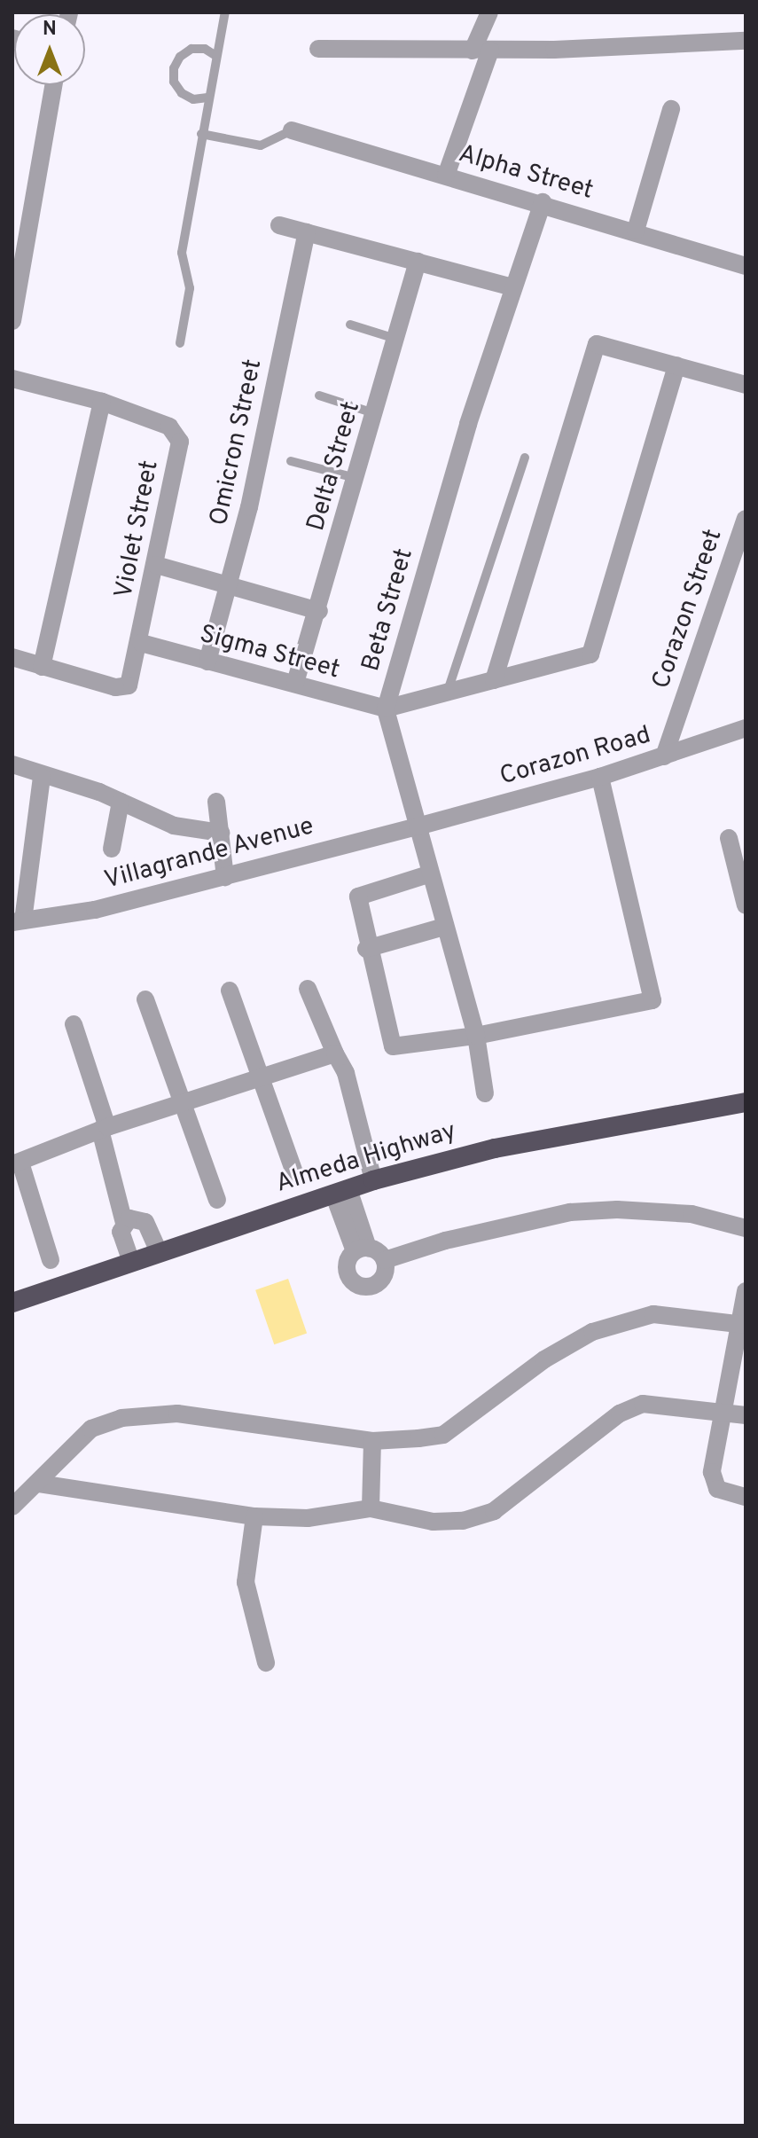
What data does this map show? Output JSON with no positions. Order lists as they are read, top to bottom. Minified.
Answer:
{"streets":{"highway":["Almeda Highway"],"street":["Alpha Street","Omicron Street","Delta Street","Violet Street","Corazon Street","Beta Street","Sigma Street","Corazon Road","Villagrande Avenue"]},"crossings":[["Alpha Street","Beta Street"],["Omicron Street","Sigma Street"],["Delta Street","Sigma Street"],["Violet Street","Sigma Street"],["Corazon Street","Corazon Road"],["Beta Street","Sigma Street"],["Beta Street","Corazon Road"],["Beta Street","Villagrande Avenue"],["Corazon Road","Villagrande Avenue"]],"north":"top"}
